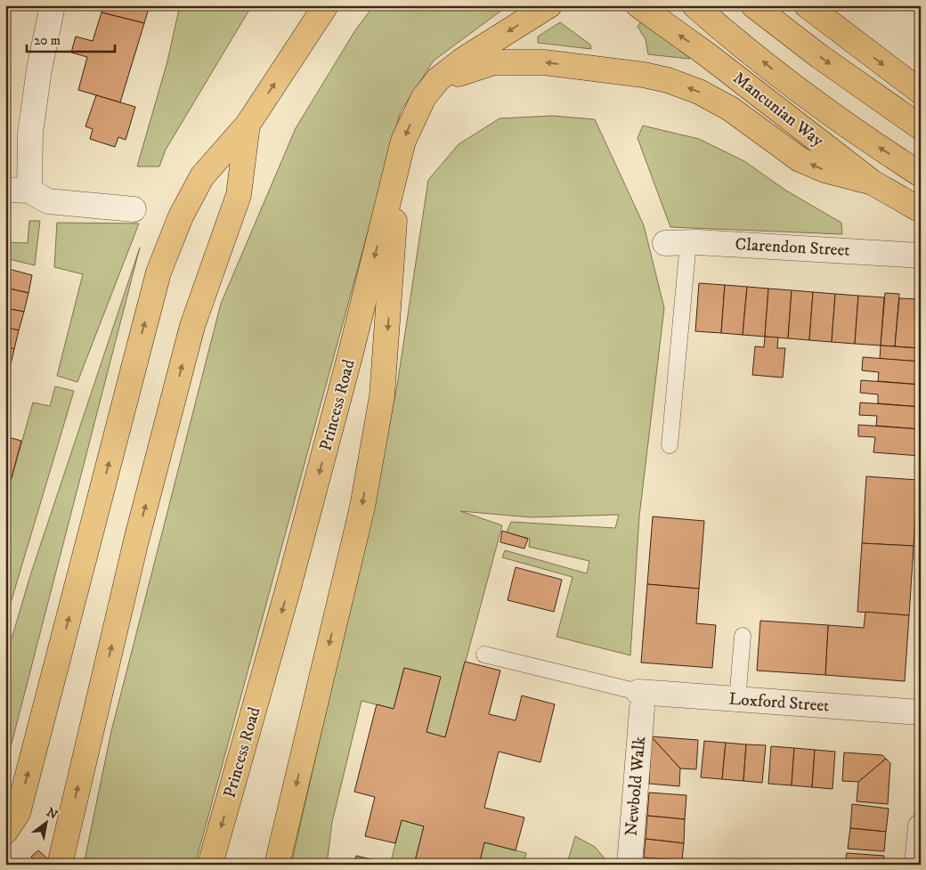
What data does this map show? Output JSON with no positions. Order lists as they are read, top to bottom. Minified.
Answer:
{"streets":{"highway":["Mancunian Way","Princess Road"],"street":["Clarendon Street","Loxford Street","Newbold Walk"]},"crossings":[["Loxford Street","Newbold Walk"]],"scale_bar":"20 m","north":"top right"}
